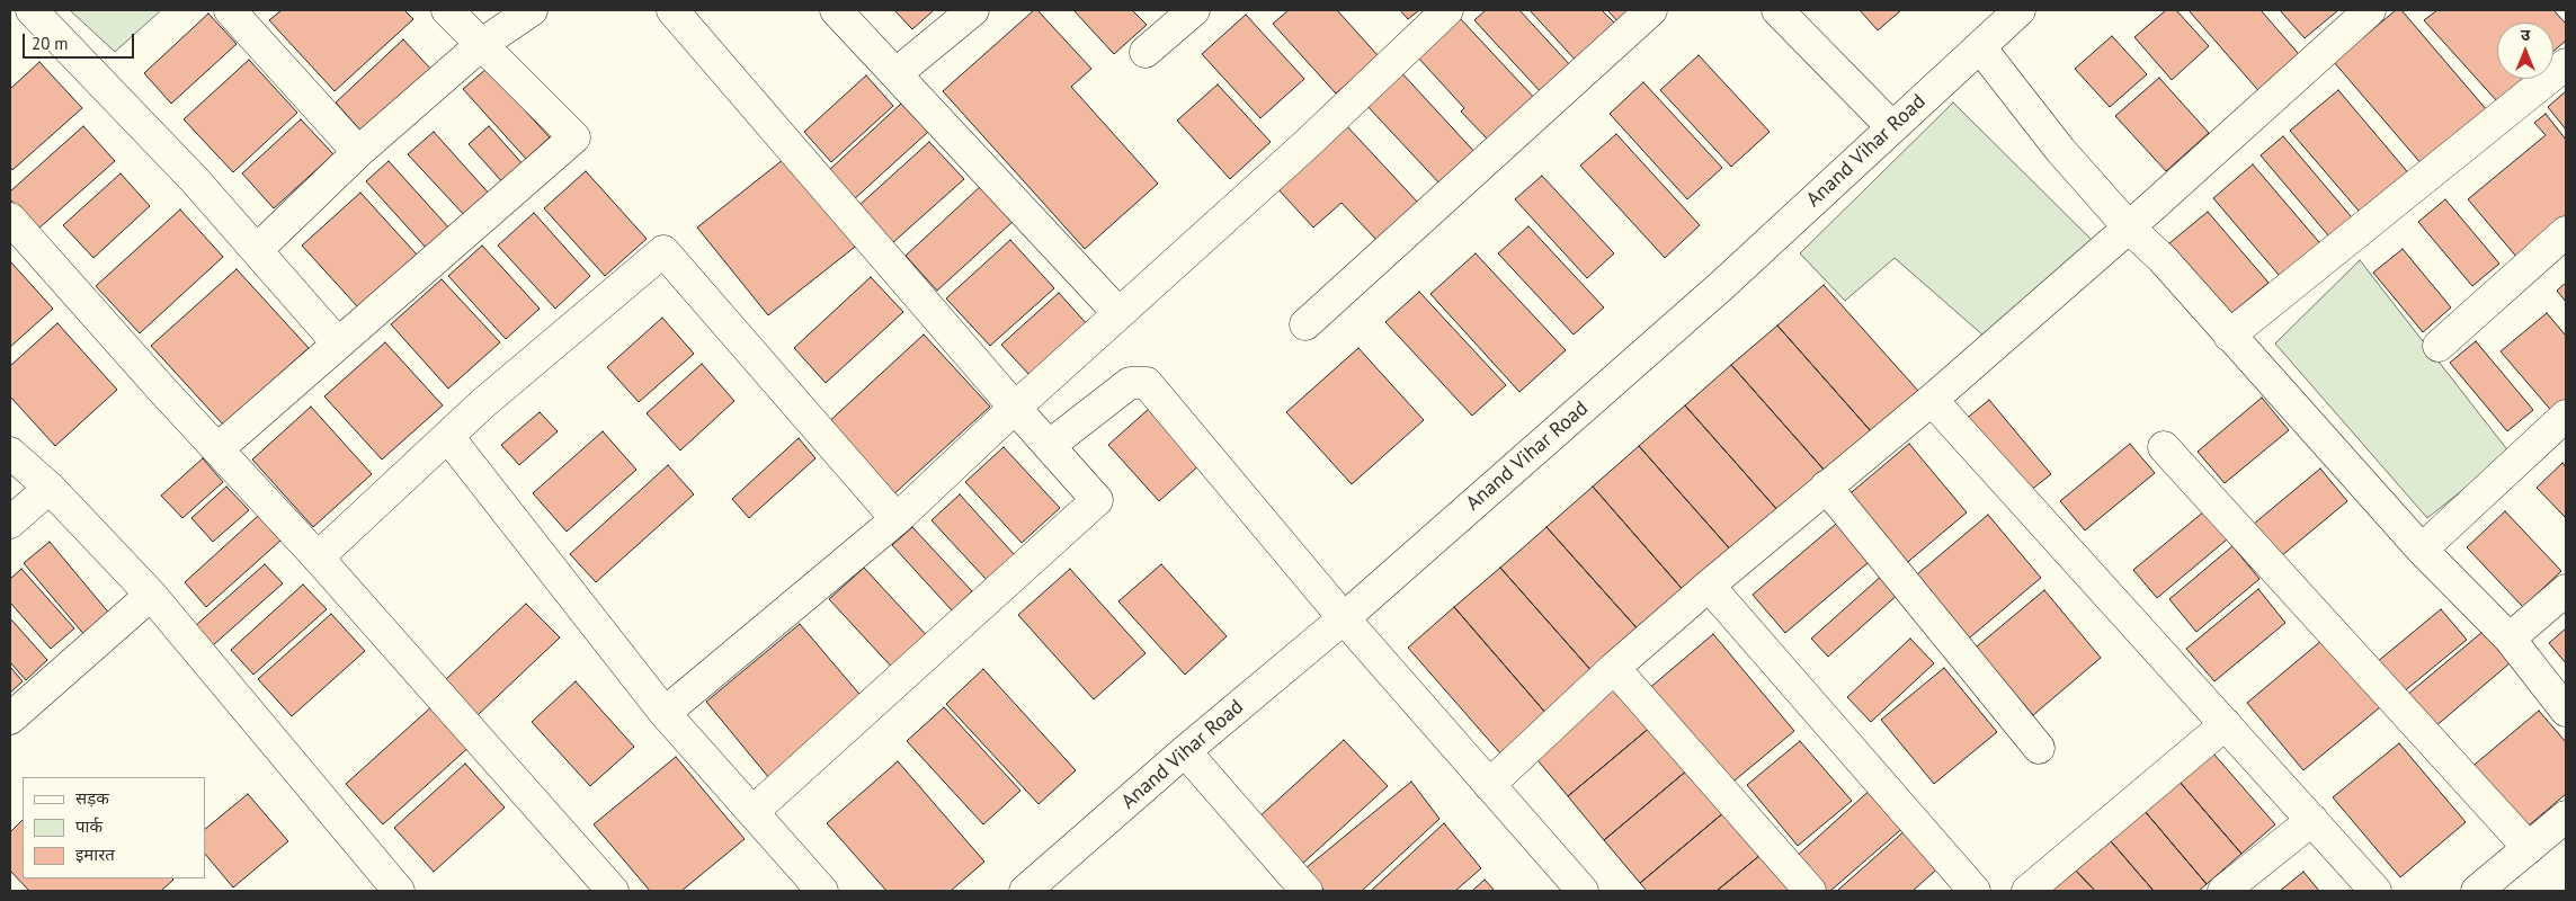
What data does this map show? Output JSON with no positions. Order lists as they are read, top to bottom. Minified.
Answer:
{"streets":{"street":["Anand Vihar Road"]},"legend":["सड़क","पार्क","इमारत"],"scale_bar":"20 m","north":"top"}
